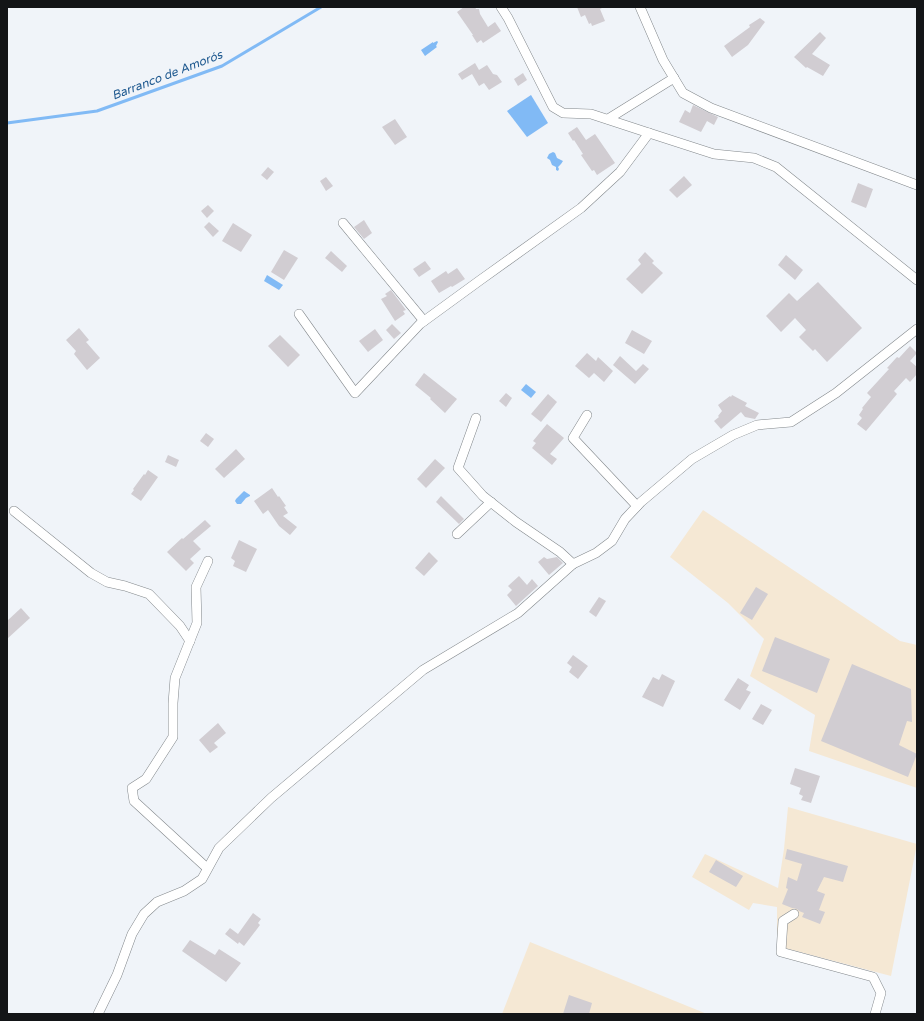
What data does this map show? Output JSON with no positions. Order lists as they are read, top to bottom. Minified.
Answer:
{"water":["Barranco de Amorós"]}
